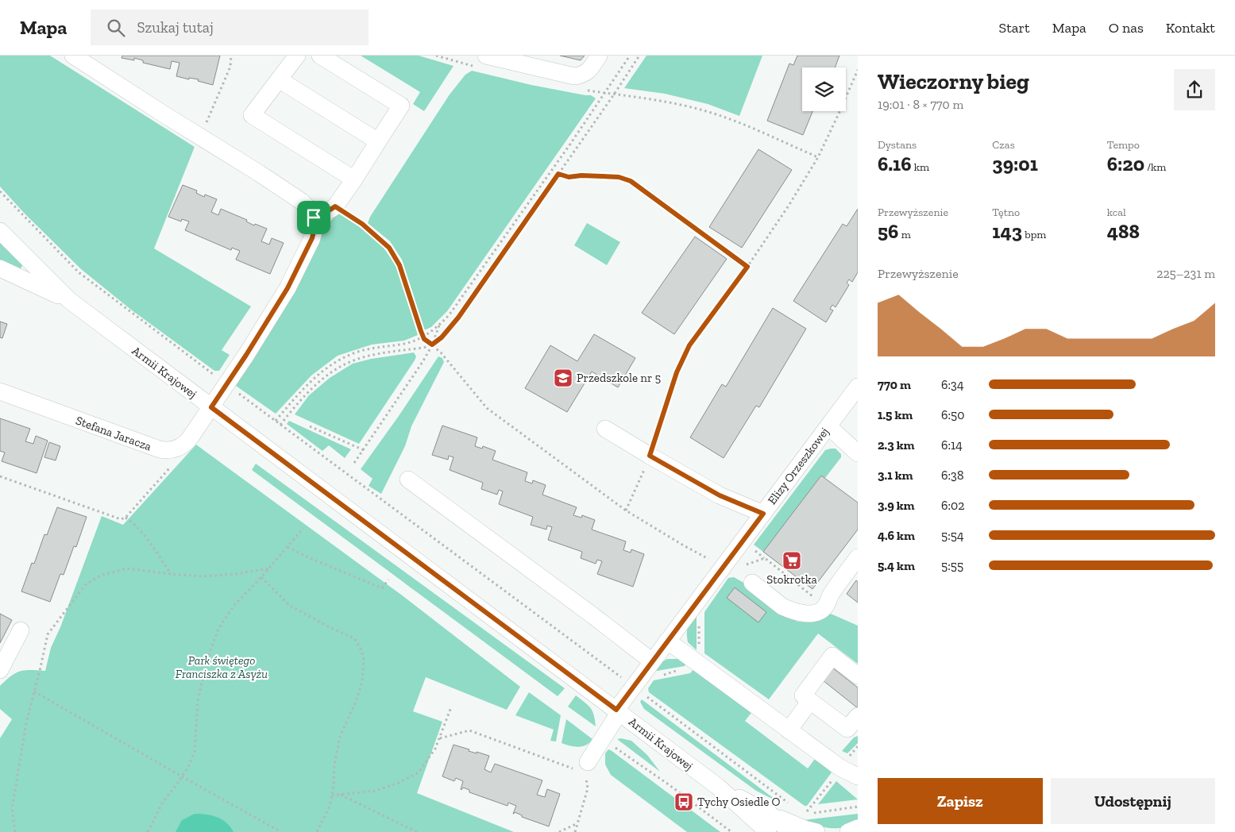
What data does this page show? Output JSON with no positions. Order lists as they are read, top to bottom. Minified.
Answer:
{"streets":{"street":["Armii Krajowej","Stefana Jaracza","Elizy Orzeszkowej"]},"crossings":[["Armii Krajowej","Stefana Jaracza"],["Armii Krajowej","Elizy Orzeszkowej"]],"parks":["Park świętego Franciszka z Asyżu"],"places":{"school or university":["Przedszkole nr 5"],"supermarket":["Stokrotka"],"bus stop":["Tychy Osiedle O"]},"page":{"header":"Mapa","search":"Szukaj tutaj","nav":["Start","Mapa","O nas","Kontakt"],"heading":["Wieczorny bieg","19:01 · 8 × 770 m"],"stats":[["Dystans","6.16 km"],["Czas","39:01"],["Tempo","6:20 /km"],["Przewyższenie","56 m"],["Tętno","143 bpm"],["kcal","488"]],"chart":["Przewyższenie","225–231 m"],"list":[{"name":"770 m","note":"6:34"},{"name":"1.5 km","note":"6:50"},{"name":"2.3 km","note":"6:14"},{"name":"3.1 km","note":"6:38"},{"name":"3.9 km","note":"6:02"},{"name":"4.6 km","note":"5:54"},{"name":"5.4 km","note":"5:55"}],"buttons":["Zapisz","Udostępnij"]}}
